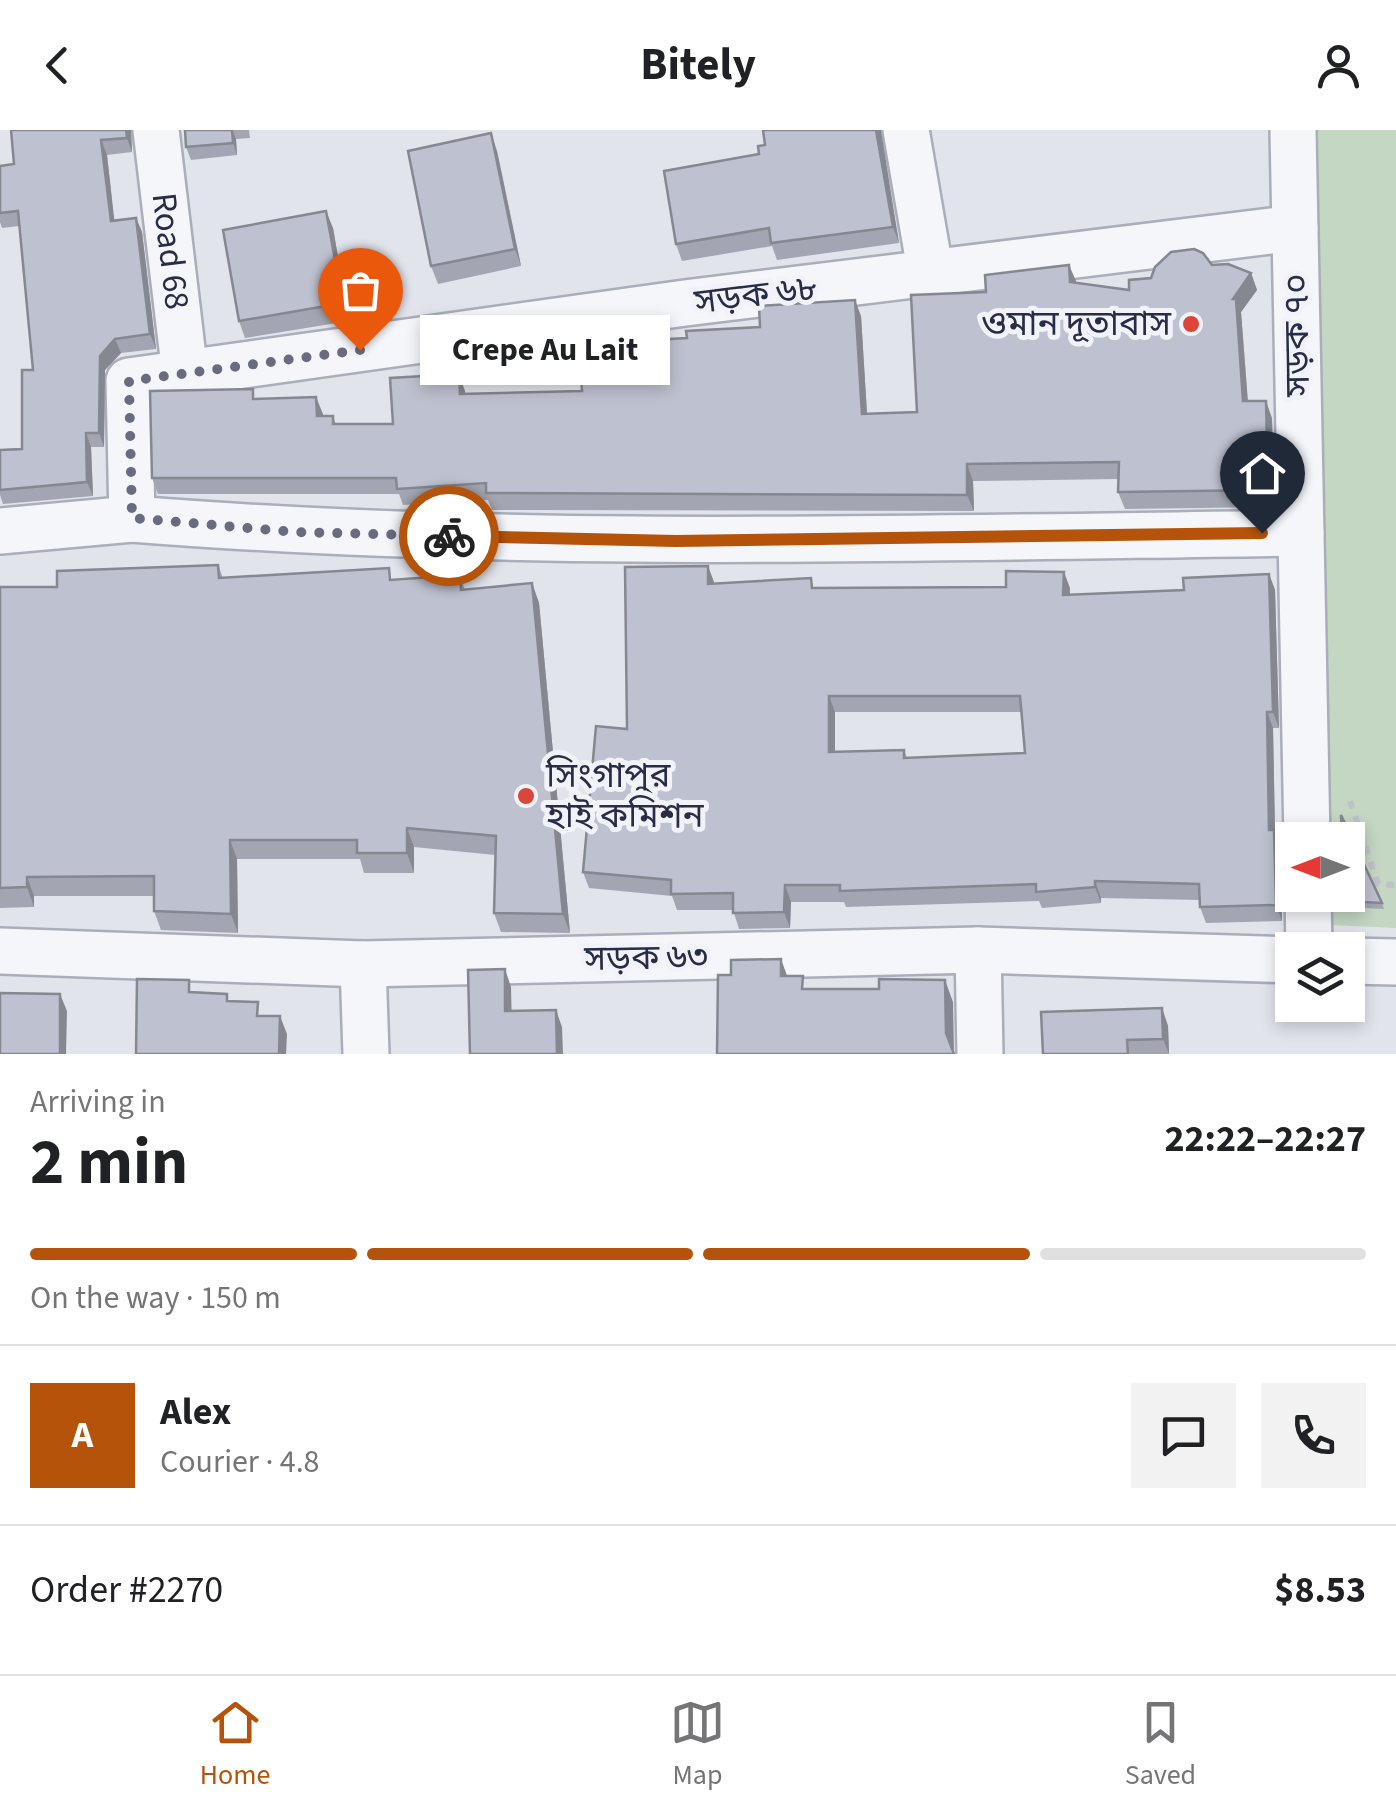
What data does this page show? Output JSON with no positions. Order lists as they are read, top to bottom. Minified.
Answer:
{"streets":{"street":["Road 68","সড়ক ৬৮","সড়ক ৭০","সড়ক ৬৩"]},"crossings":[["Road 68","সড়ক ৬৮"],["সড়ক ৬৮","সড়ক ৭০"]],"places":["ওমান দূতাবাস","Crepe Au Lait","সিংগাপুর হাই কমিশন"],"north":"left","page":{"header":"Bitely","bubble":"Crepe Au Lait","heading":["2 min","Arriving in","22:22–22:27"],"panel":["Alex","Courier · 4.8","Order #2270","$8.53"],"bar":"On the way · 150 m","round":"A","tabs":["Home","Map","Saved"]}}
